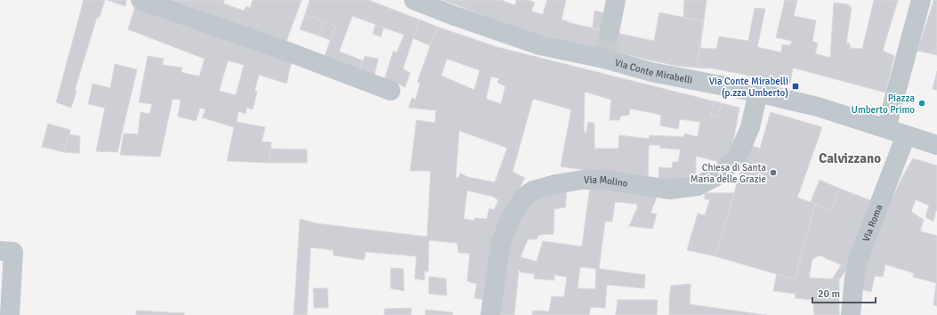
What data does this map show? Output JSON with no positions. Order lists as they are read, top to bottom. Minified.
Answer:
{"streets":{"street":["Via Conte Mirabelli","Via Molino","Via Roma"]},"crossings":[["Via Conte Mirabelli","Via Molino"],["Via Conte Mirabelli","Via Roma"]],"districts":["Calvizzano"],"places":{"transit":["Via Conte Mirabelli (p.zza Umberto)"],"other":["Piazza Umberto Primo","Chiesa di Santa Maria delle Grazie"]},"scale_bar":"20 m"}
